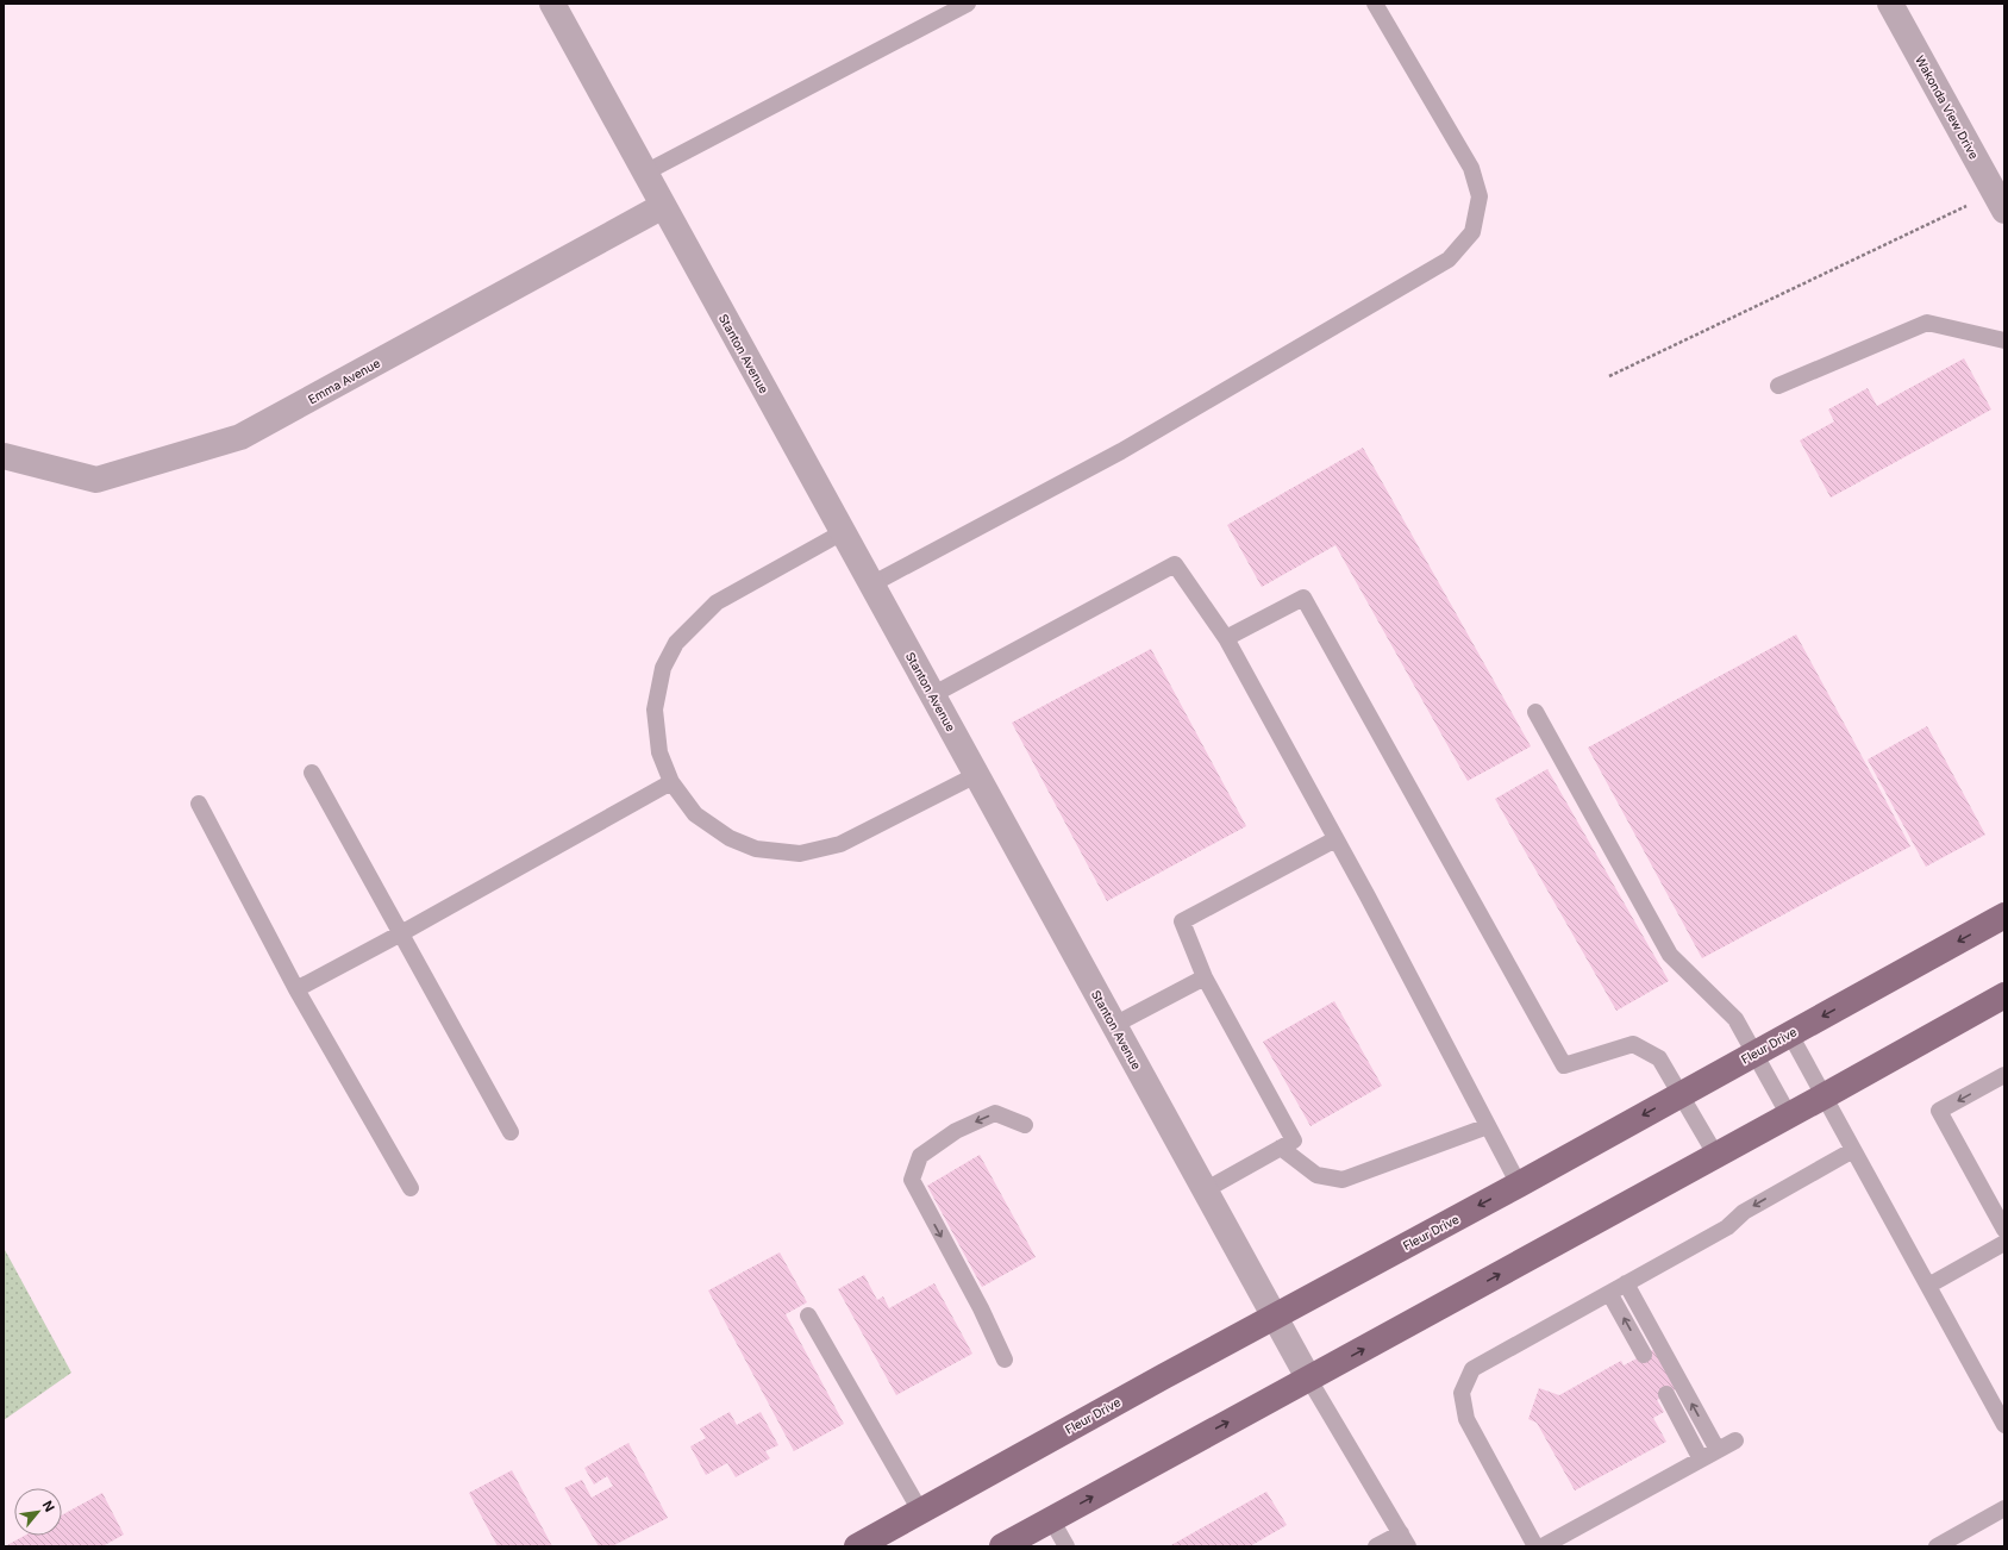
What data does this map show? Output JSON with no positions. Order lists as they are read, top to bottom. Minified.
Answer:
{"streets":{"main road":["Fleur Drive"],"street":["Wakonda View Drive","Stanton Avenue","Emma Avenue"]},"crossings":[["Stanton Avenue","Emma Avenue"],["Stanton Avenue","Fleur Drive"]],"north":"top right"}
